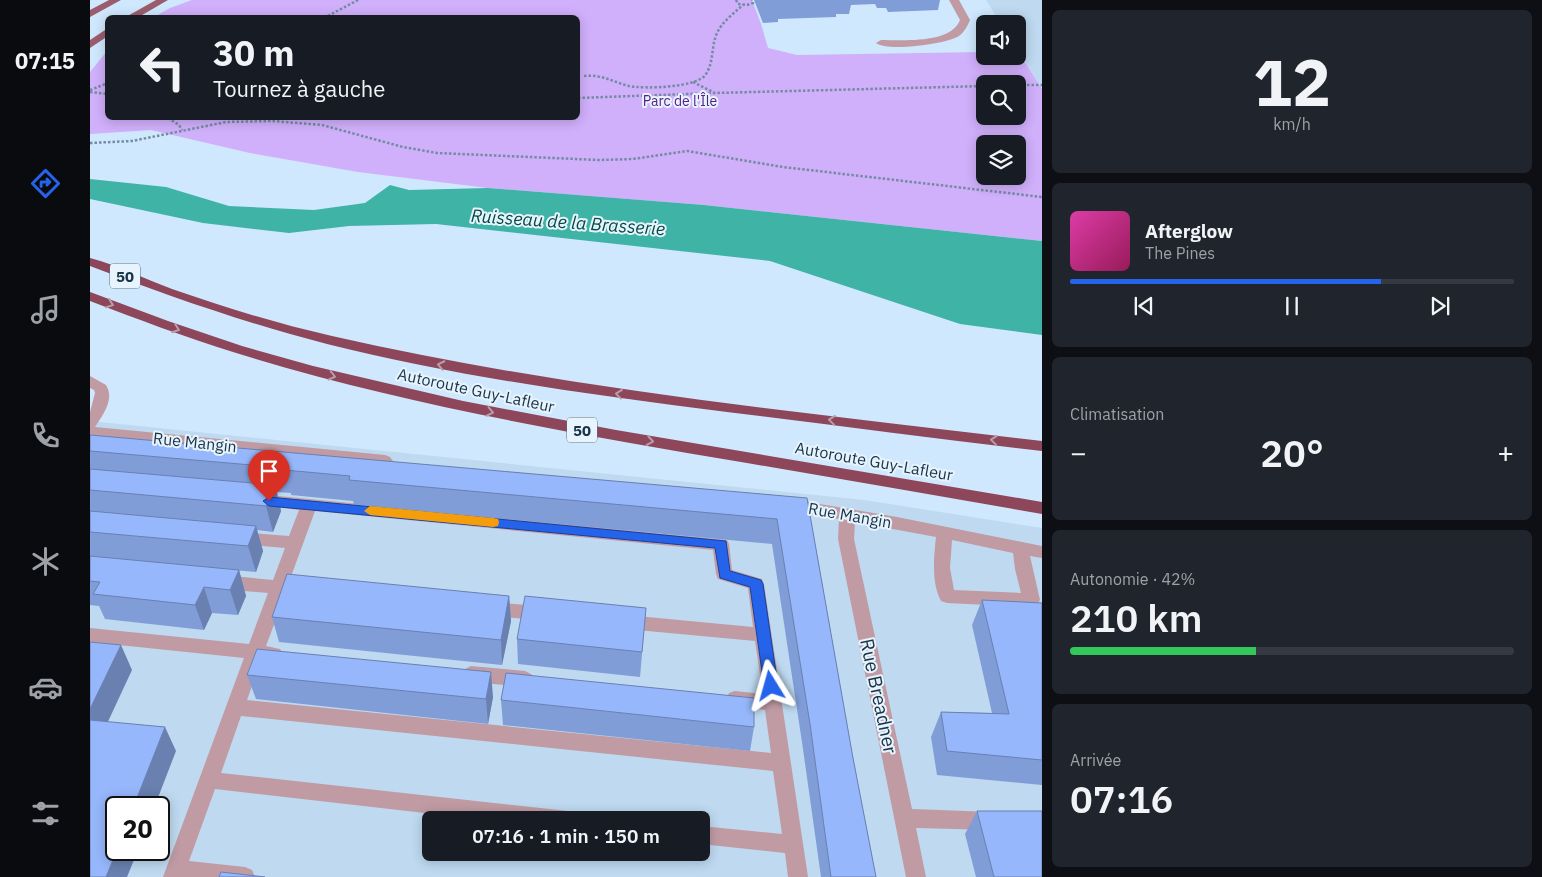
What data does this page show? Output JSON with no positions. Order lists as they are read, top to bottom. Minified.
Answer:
{"streets":{"highway":["50","Autoroute Guy-Lafleur"],"street":["Rue Mangin","Rue Breadner"]},"crossings":[["Rue Mangin","Rue Breadner"]],"water":["Ruisseau de la Brasserie"],"parks":["Parc de l'Île"],"page":{"tabs":"07:15","tile":[["12","km/h"],"Climatisation",["Autonomie · 42%","210 km"],["Arrivée","07:16"]],"turn":["30 m","Tournez à gauche"],"song":["Afterglow","The Pines"],"heat":["−","20°","+"],"limit":"20","trip":"07:16 · 1 min · 150 m"}}
